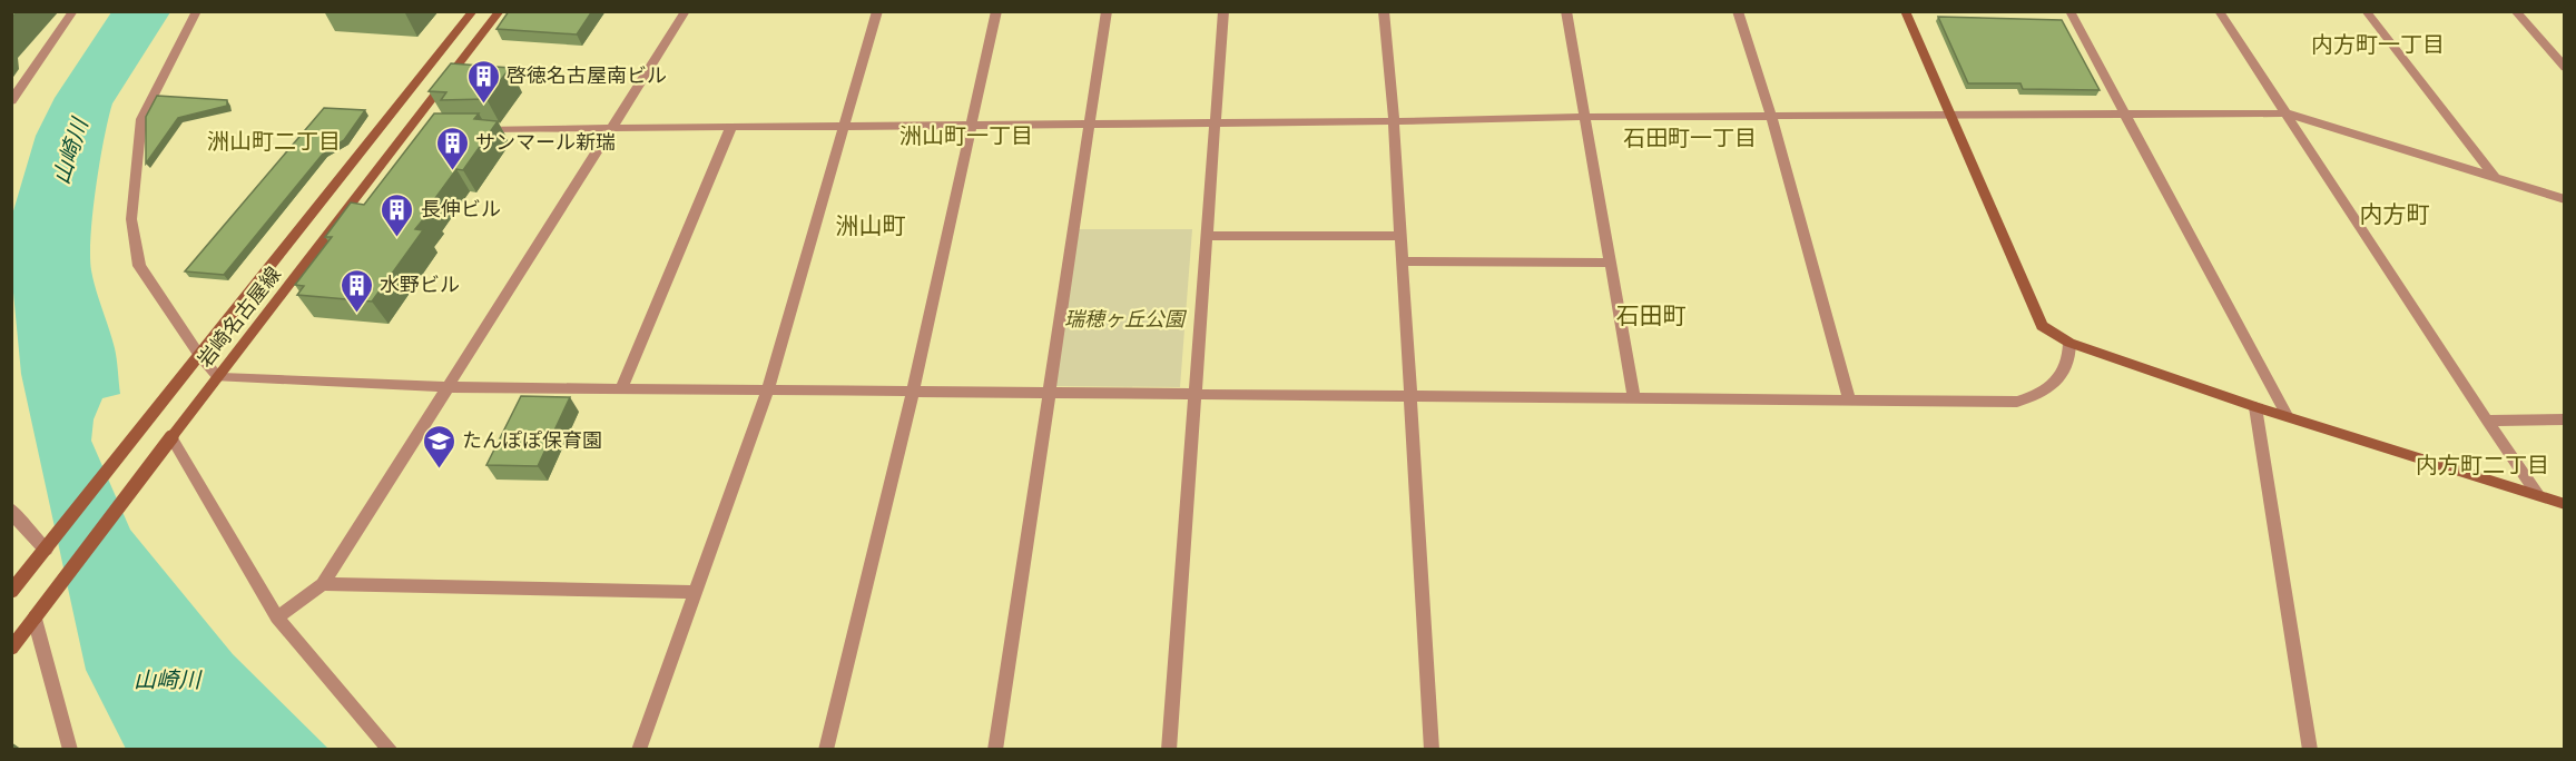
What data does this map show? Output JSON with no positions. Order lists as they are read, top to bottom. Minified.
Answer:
{"streets":{"main road":["岩崎名古屋線"]},"districts":["内方町一丁目","洲山町一丁目","石田町一丁目","洲山町二丁目","内方町","洲山町","石田町","内方町二丁目"],"water":["山崎川"],"parks":["瑞穂ヶ丘公園"],"places":{"building":["啓徳名古屋南ビル","サンマール新瑞","長伸ビル","水野ビル"],"school or university":["たんぽぽ保育園"]}}
